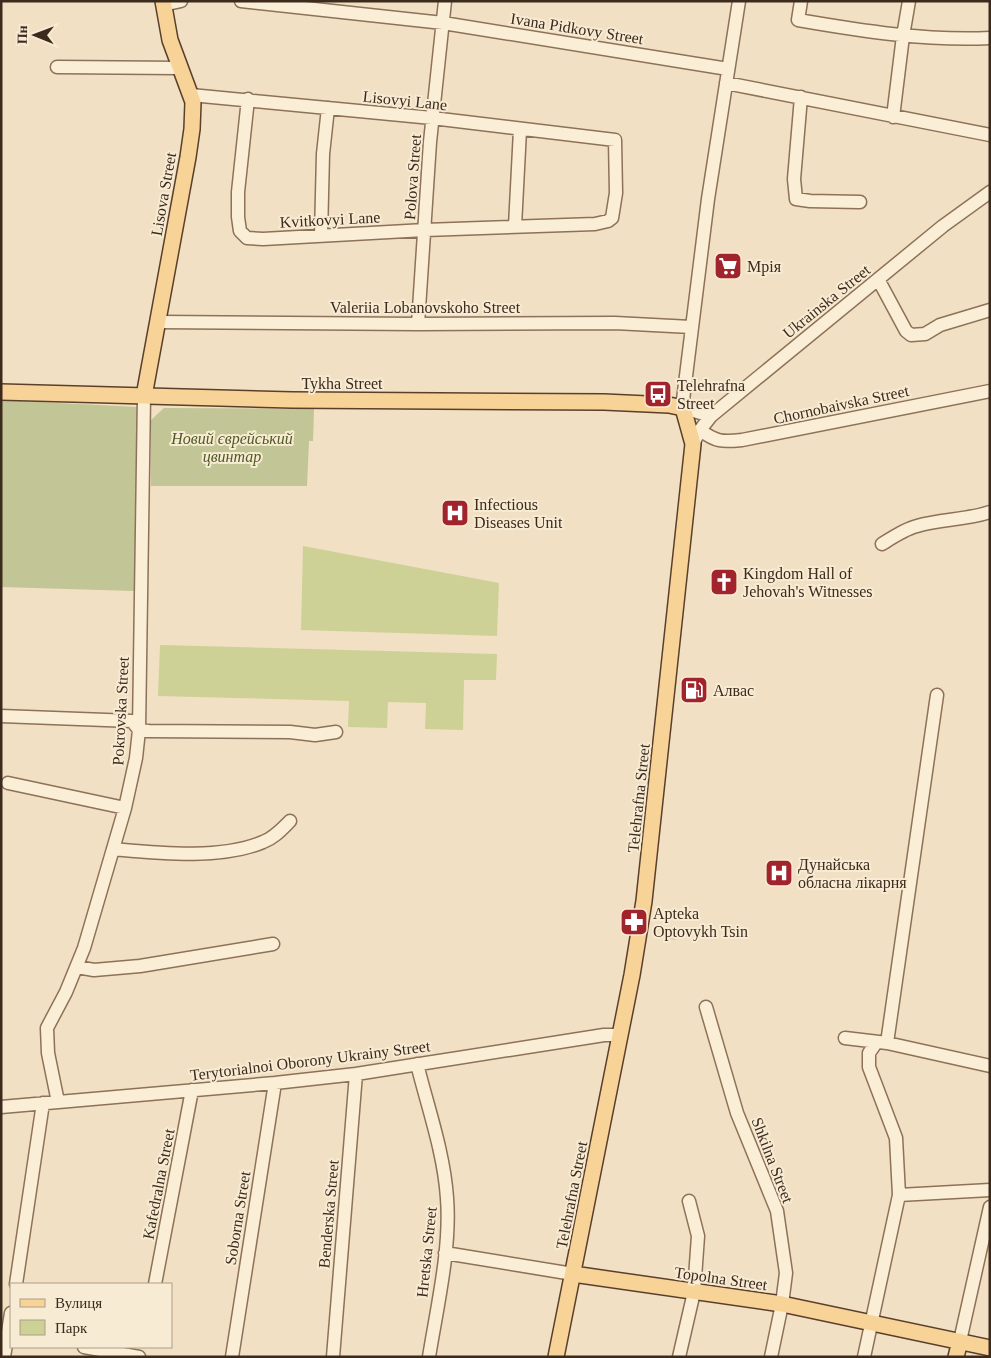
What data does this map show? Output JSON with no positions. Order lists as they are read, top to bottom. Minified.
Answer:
{"streets":{"main road":["Lisova Street","Tykha Street","Telehrafna Street","Topolna Street"],"street":["Ivana Pidkovy Street","Lisovyi Lane","Polova Street","Kvitkovyi Lane","Ukrainska Street","Valeriia Lobanovskoho Street","Chornobaivska Street","Pokrovska Street","Terytorialnoi Oborony Ukrainy Street","Shkilna Street","Kafedralna Street","Benderska Street","Soborna Street","Hretska Street"]},"crossings":[["Ivana Pidkovy Street","Polova Street"],["Ivana Pidkovy Street","Telehrafna Street"],["Lisovyi Lane","Polova Street"],["Lisovyi Lane","Lisova Street"],["Lisovyi Lane","Kvitkovyi Lane"],["Polova Street","Kvitkovyi Lane"],["Polova Street","Valeriia Lobanovskoho Street"],["Lisova Street","Valeriia Lobanovskoho Street"],["Lisova Street","Tykha Street"],["Lisova Street","Pokrovska Street"],["Ukrainska Street","Chornobaivska Street"],["Ukrainska Street","Telehrafna Street"],["Valeriia Lobanovskoho Street","Telehrafna Street"],["Tykha Street","Pokrovska Street"],["Tykha Street","Telehrafna Street"],["Pokrovska Street","Terytorialnoi Oborony Ukrainy Street"],["Telehrafna Street","Terytorialnoi Oborony Ukrainy Street"],["Telehrafna Street","Topolna Street"],["Terytorialnoi Oborony Ukrainy Street","Kafedralna Street"],["Terytorialnoi Oborony Ukrainy Street","Benderska Street"],["Terytorialnoi Oborony Ukrainy Street","Soborna Street"],["Terytorialnoi Oborony Ukrainy Street","Hretska Street"],["Shkilna Street","Topolna Street"],["Hretska Street","Topolna Street"]],"parks":["Новий єврейський цвинтар"],"places":{"supermarket":["Мрія"],"bus stop":["Telehrafna Street"],"hospital":["Infectious Diseases Unit","Дунайська обласна лікарня"],"church":["Kingdom Hall of Jehovah's Witnesses"],"fuel station":["Алвас"],"pharmacy":["Apteka Optovykh Tsin"]},"legend":["Вулиця","Парк"],"north":"left"}
